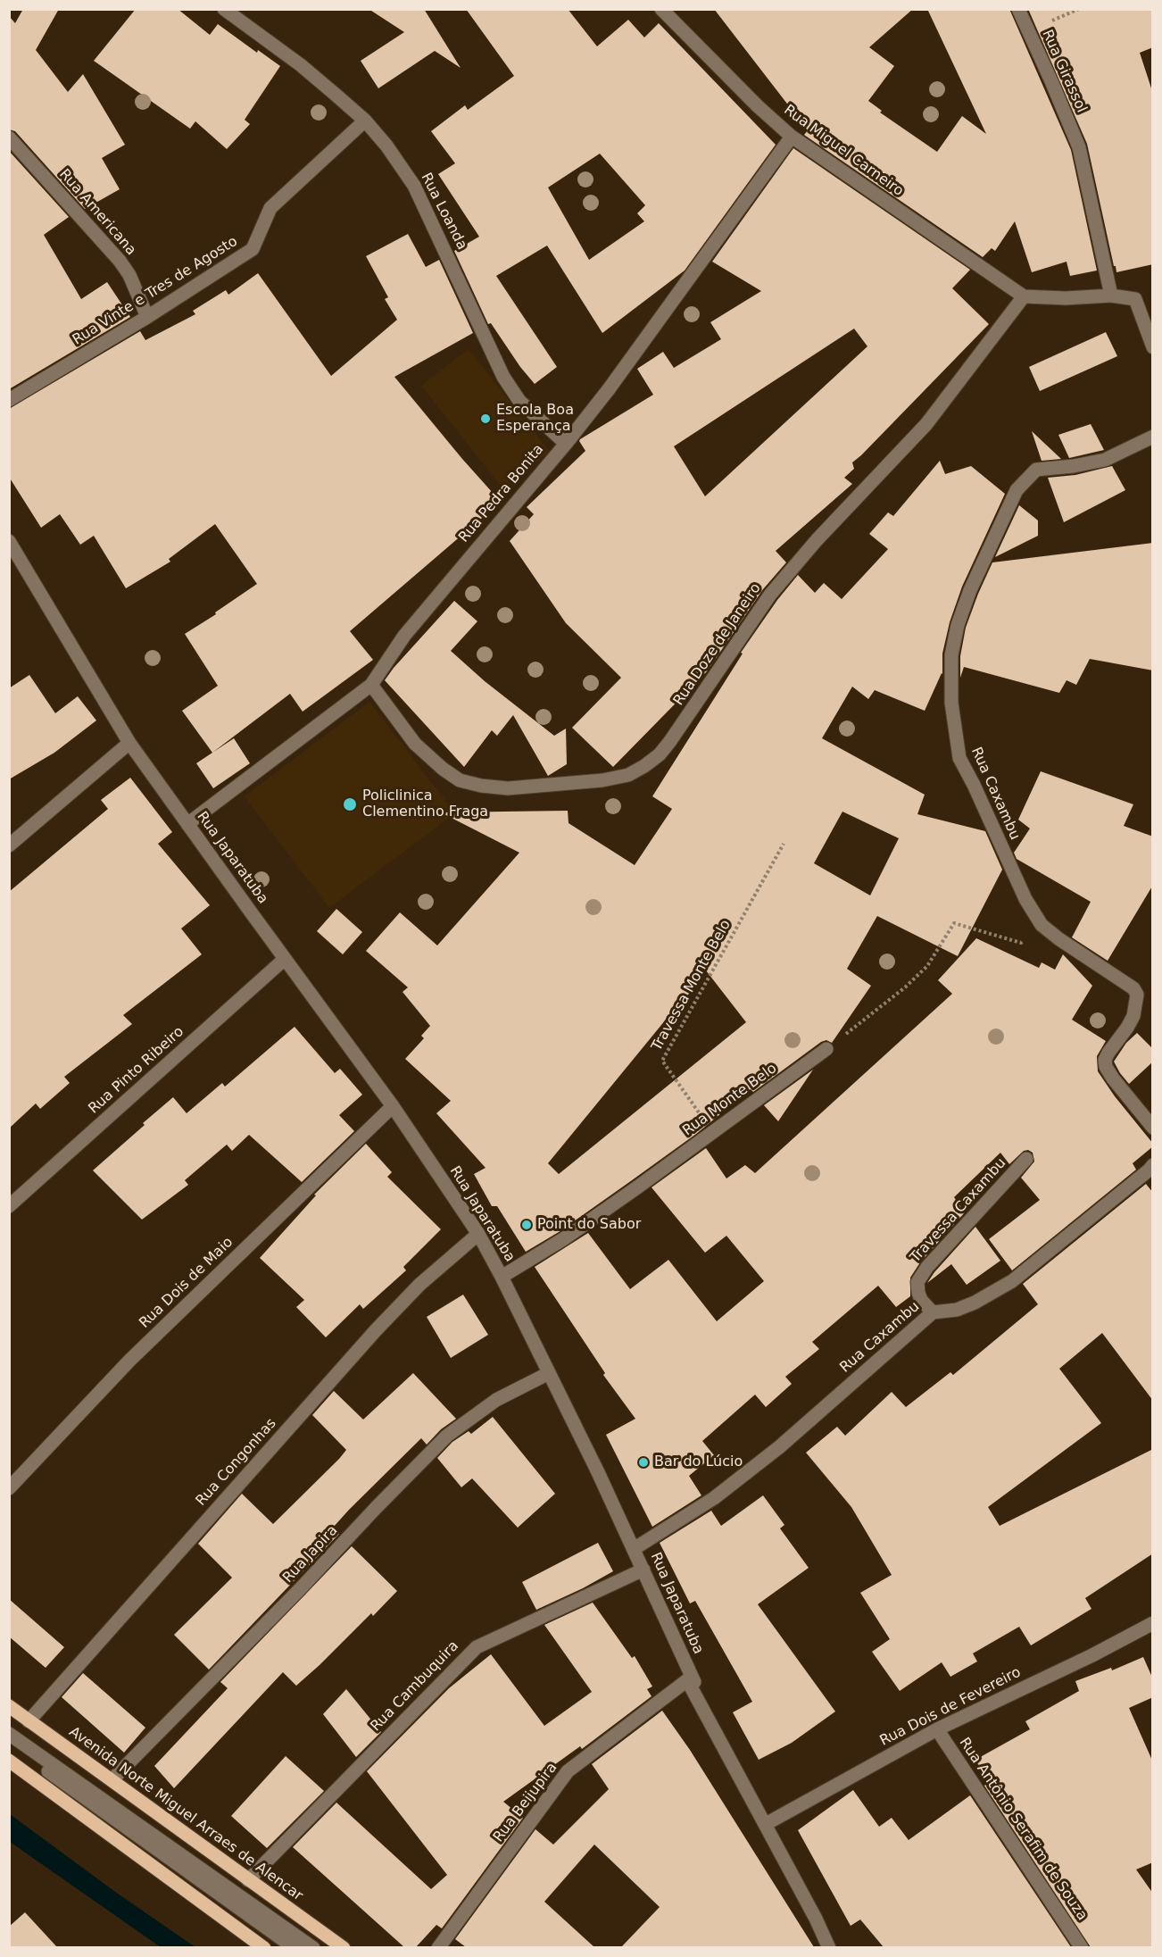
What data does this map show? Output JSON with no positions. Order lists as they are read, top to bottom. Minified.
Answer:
{"streets":{"main road":["Avenida Norte Miguel Arraes de Alencar"],"street":["Rua Girassol","Rua Miguel Carneiro","Rua Loanda","Rua Americana","Rua Vinte e Tres de Agosto","Rua Pedra Bonita","Rua Doze de Janeiro","Rua Caxambu","Rua Japaratuba","Rua Pinto Ribeiro","Rua Monte Belo","Travessa Caxambu","Rua Dois de Maio","Rua Congonhas","Rua Japira","Rua Cambuquira","Rua Dois de Fevereiro","Rua Beijupira","Rua Antônio Serafim de Souza"],"path":["Travessa Monte Belo"]},"crossings":[["Rua Miguel Carneiro","Rua Pedra Bonita"],["Rua Miguel Carneiro","Rua Doze de Janeiro"],["Rua Loanda","Rua Vinte e Tres de Agosto"],["Rua Loanda","Rua Pedra Bonita"],["Rua Americana","Rua Vinte e Tres de Agosto"],["Rua Pedra Bonita","Rua Doze de Janeiro"],["Rua Pedra Bonita","Rua Japaratuba"],["Rua Caxambu","Rua Japaratuba"],["Rua Caxambu","Travessa Caxambu"],["Rua Japaratuba","Rua Pinto Ribeiro"],["Rua Japaratuba","Rua Monte Belo"],["Rua Japaratuba","Rua Dois de Maio"],["Rua Japaratuba","Rua Congonhas"],["Rua Japaratuba","Rua Japira"],["Rua Japaratuba","Rua Cambuquira"],["Rua Japaratuba","Rua Dois de Fevereiro"],["Rua Japaratuba","Rua Beijupira"],["Travessa Monte Belo","Rua Monte Belo"],["Rua Congonhas","Avenida Norte Miguel Arraes de Alencar"],["Rua Japira","Avenida Norte Miguel Arraes de Alencar"],["Rua Cambuquira","Avenida Norte Miguel Arraes de Alencar"],["Rua Dois de Fevereiro","Rua Antônio Serafim de Souza"]],"places":["Escola Boa Esperança","Policlinica Clementino Fraga","Point do Sabor","Bar do Lúcio"]}
